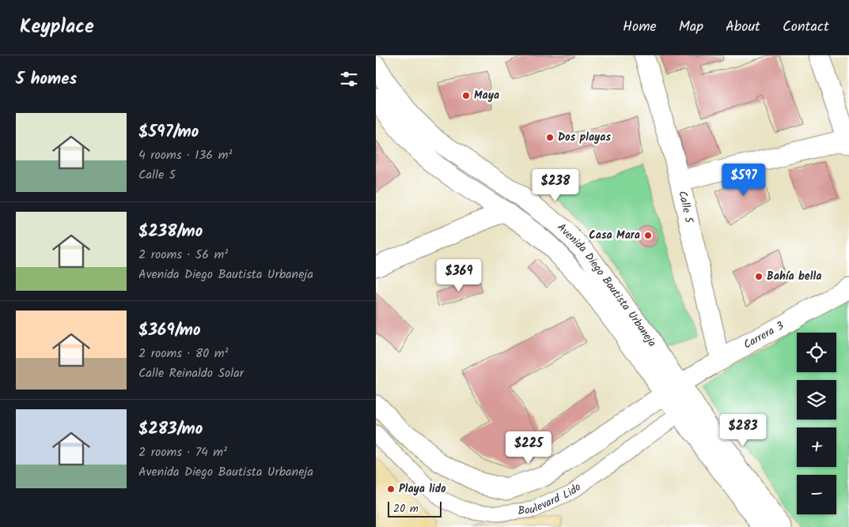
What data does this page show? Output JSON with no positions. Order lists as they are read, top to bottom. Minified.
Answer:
{"streets":{"street":["Calle 5","Avenida Diego Bautista Urbaneja","Carrera 3","Boulevard Lido"]},"crossings":[["Calle 5","Carrera 3"],["Avenida Diego Bautista Urbaneja","Carrera 3"],["Avenida Diego Bautista Urbaneja","Boulevard Lido"],["Carrera 3","Boulevard Lido"]],"places":["Maya","Dos playas","Casa Mara","Bahía bella","Playa lido"],"scale_bar":"20 m","page":{"header":"Keyplace","nav":["Home","Map","About","Contact"],"heading":"5 homes","list":[{"name":"$597/mo","note":"4 rooms · 136 m² · Calle 5"},{"name":"$238/mo","note":"2 rooms · 56 m² · Avenida Diego Bautista Urbaneja"},{"name":"$369/mo","note":"2 rooms · 80 m² · Calle Reinaldo Solar"},{"name":"$283/mo","note":"2 rooms · 74 m² · Avenida Diego Bautista Urbaneja"}],"price":["$597","$238","$369","$283","$225"],"map_buttons":["+","−"],"scale":"20 m"}}
